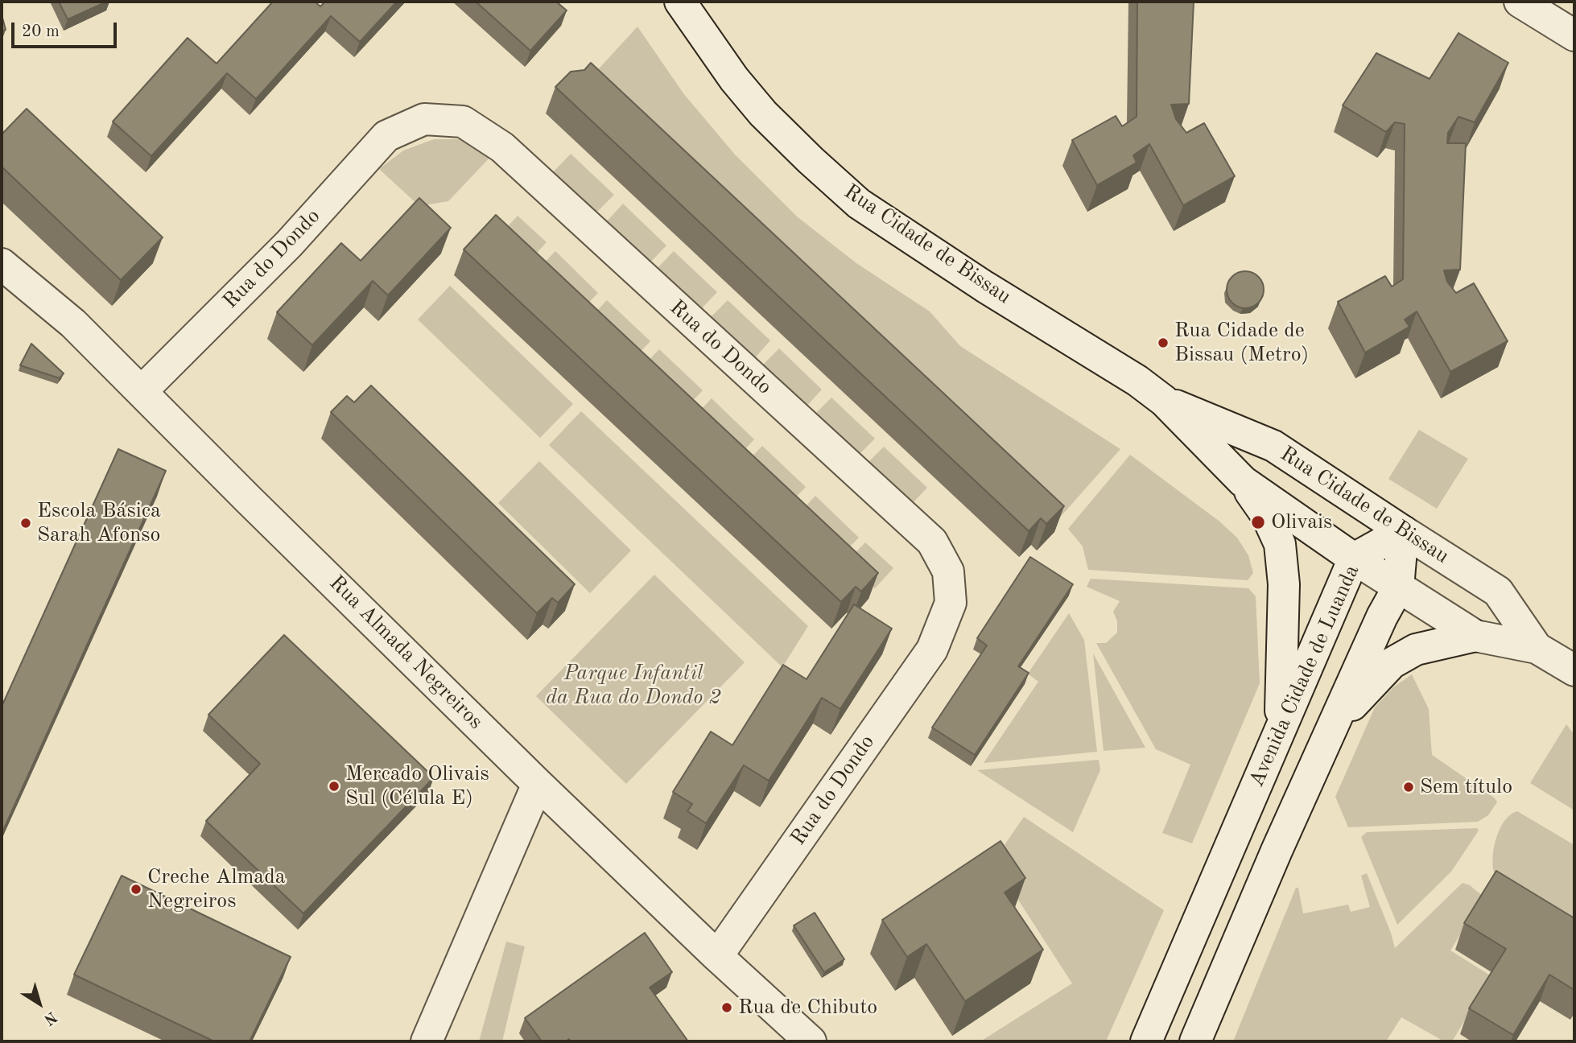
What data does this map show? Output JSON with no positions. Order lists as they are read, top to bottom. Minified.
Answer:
{"streets":{"street":["Rua Cidade de Bissau","Rua do Dondo","Rua Almada Negreiros","Avenida Cidade de Luanda"]},"crossings":[["Rua Cidade de Bissau","Avenida Cidade de Luanda"],["Rua do Dondo","Rua Almada Negreiros"]],"parks":["Parque Infantil da Rua do Dondo 2"],"places":["Rua Cidade de Bissau (Metro)","Olivais","Escola Básica Sarah Afonso","Mercado Olivais Sul (Célula E)","Sem título","Creche Almada Negreiros","Rua de Chibuto"],"scale_bar":"20 m","north":"bottom right"}
